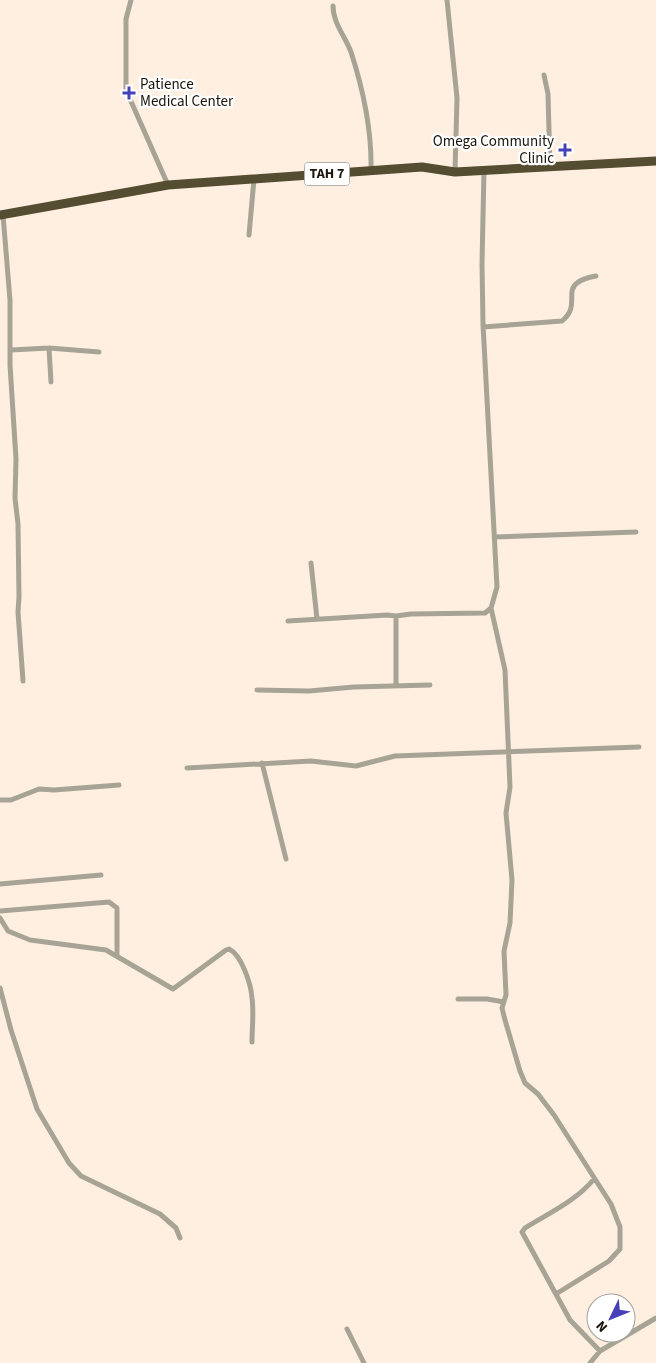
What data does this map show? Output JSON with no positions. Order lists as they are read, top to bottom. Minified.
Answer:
{"streets":{"highway":["TAH 7"]},"places":{"health":["Patience Medical Center","Omega Community Clinic"]},"north":"bottom left"}
